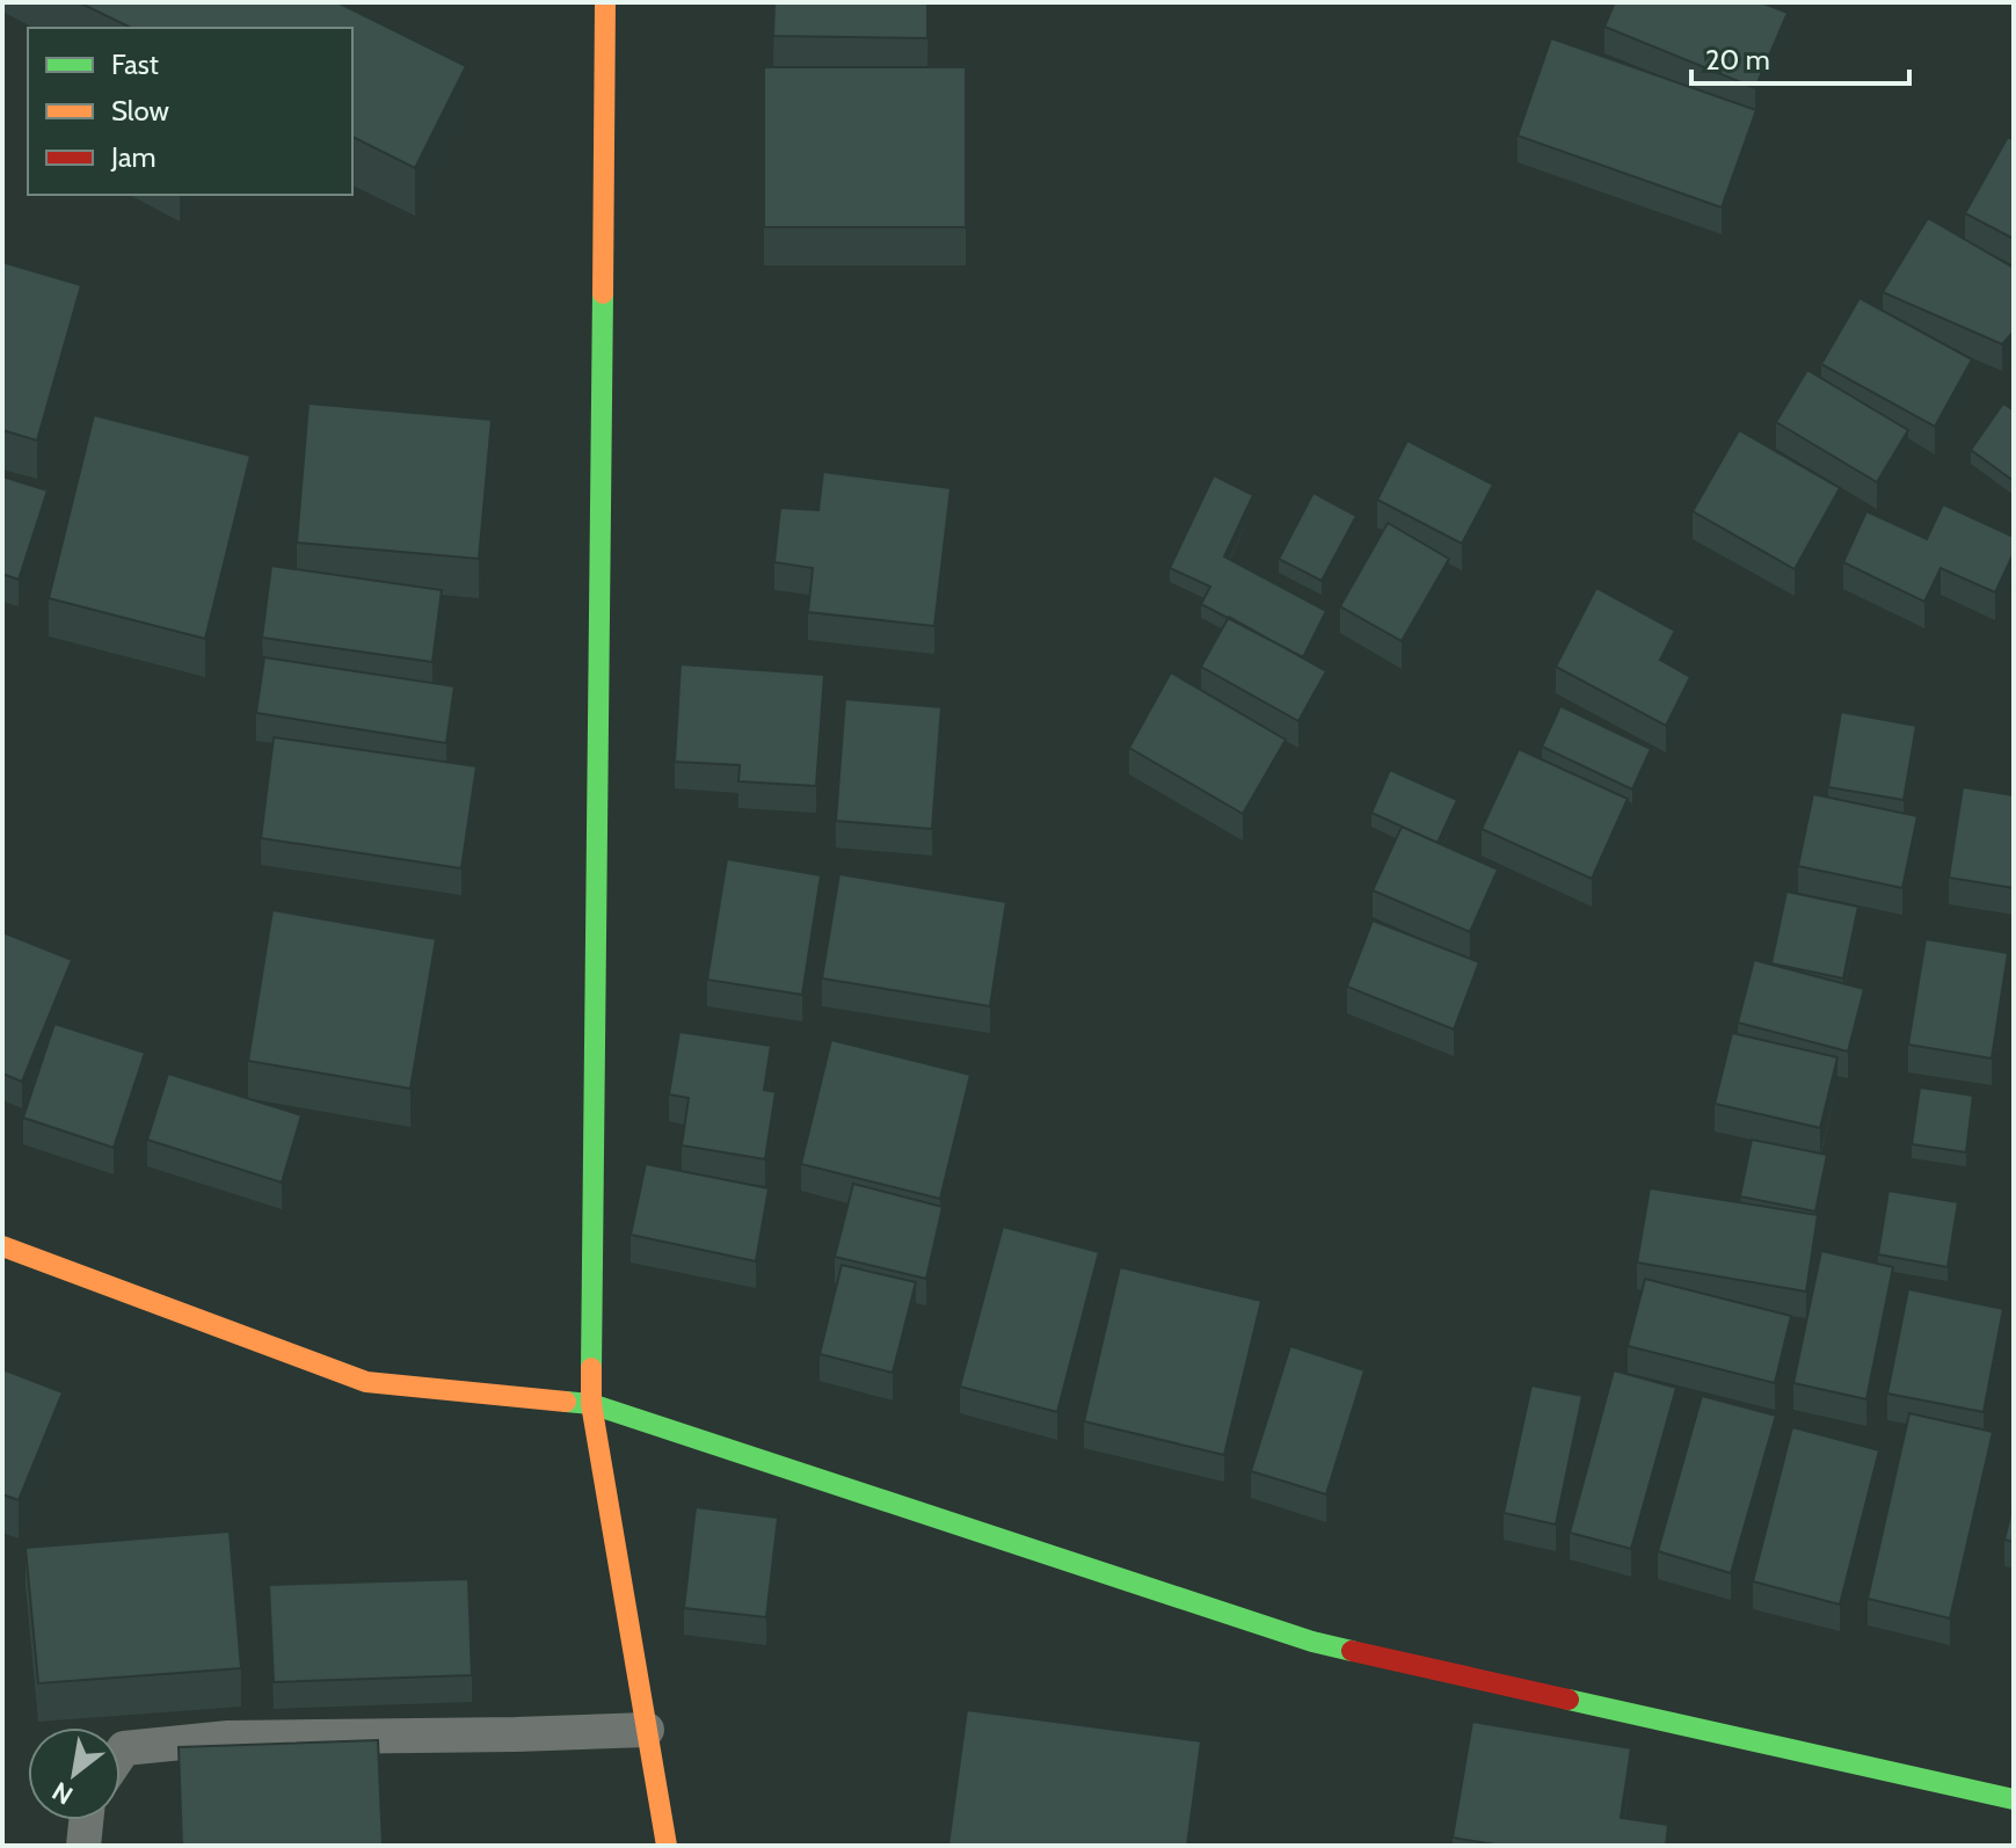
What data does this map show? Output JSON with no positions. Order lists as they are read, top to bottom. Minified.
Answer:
{"legend":["Fast","Slow","Jam"],"scale_bar":"20 m","north":"bottom left"}
